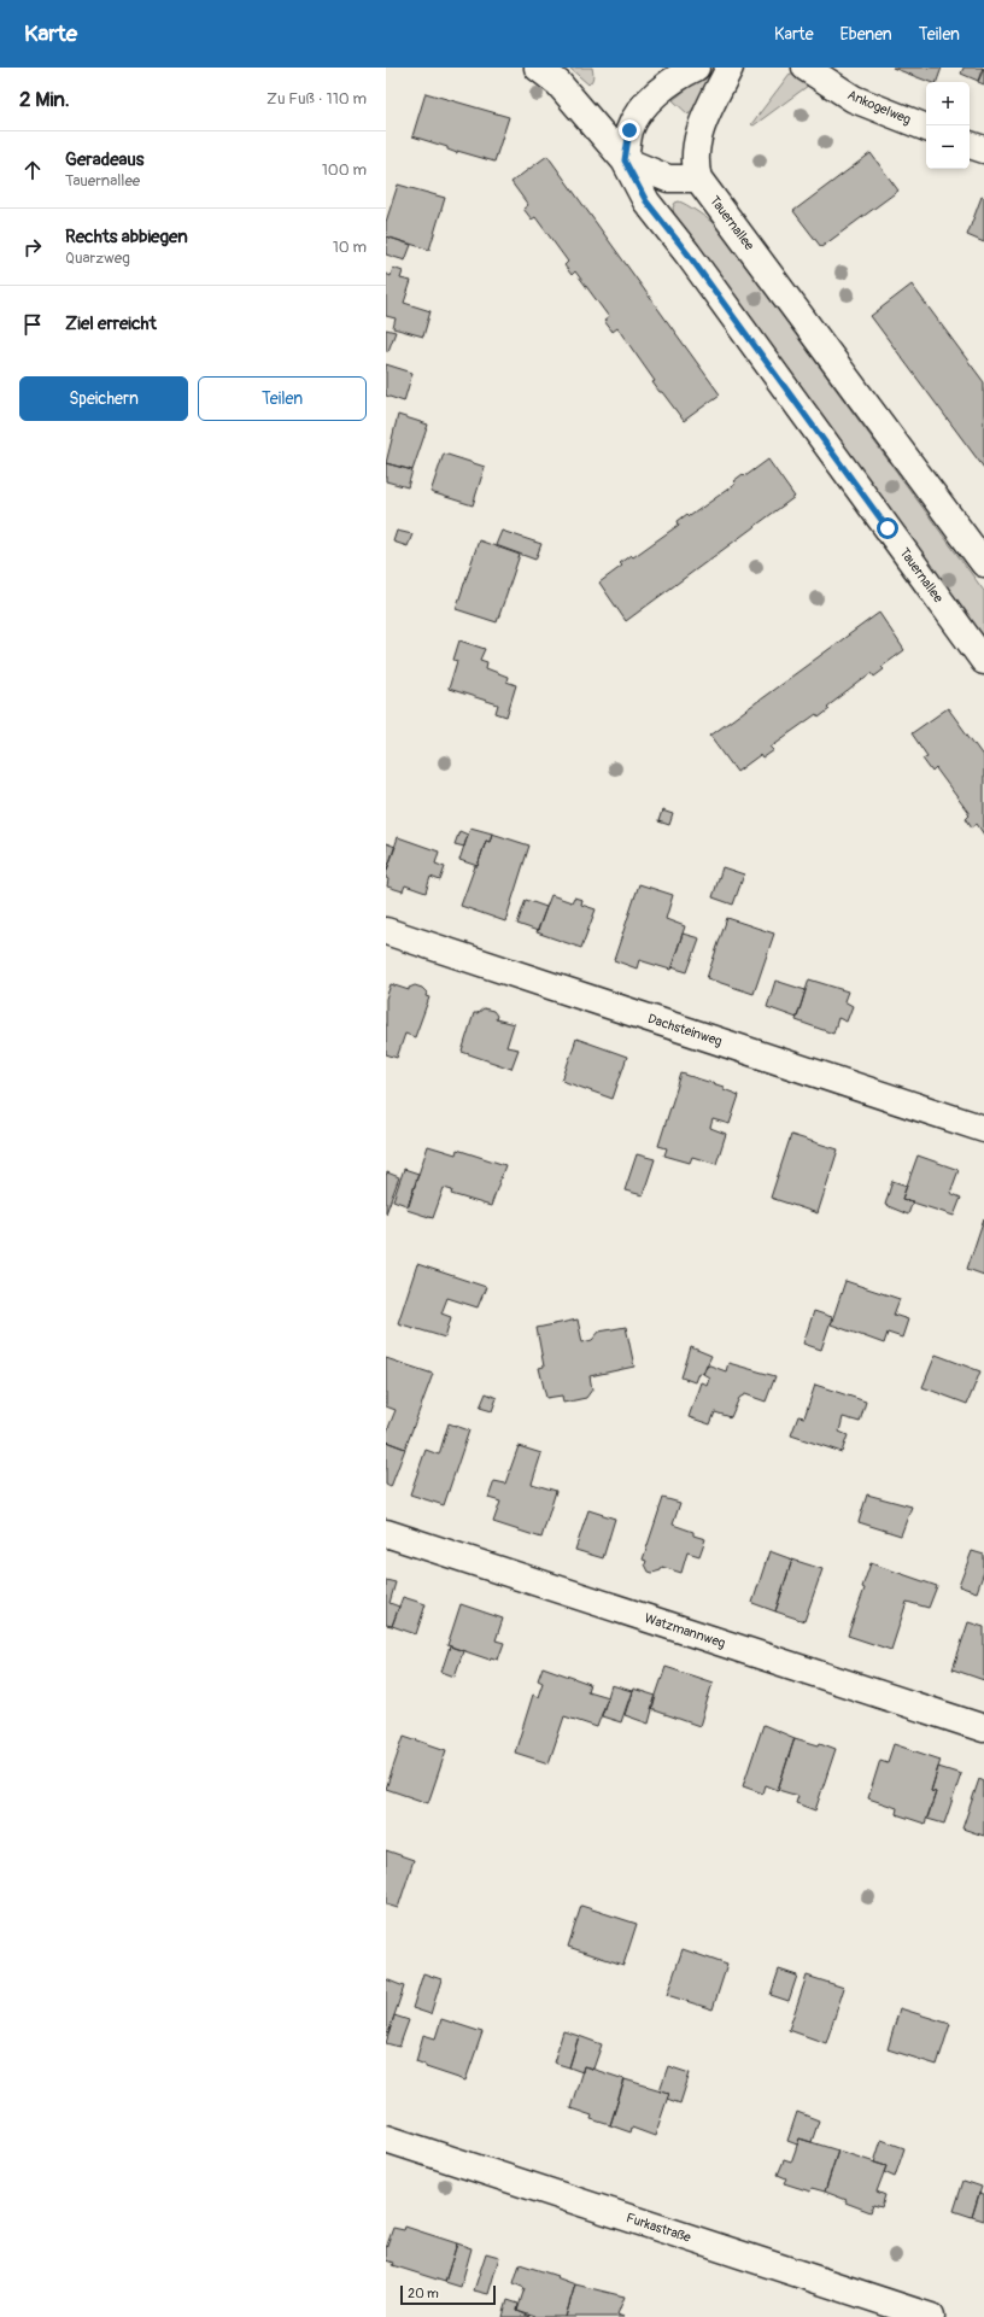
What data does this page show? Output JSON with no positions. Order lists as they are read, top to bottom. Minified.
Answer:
{"streets":{"street":["Ankogelweg","Tauernallee","Dachsteinweg","Watzmannweg","Furkastraße"]},"scale_bar":"20 m","page":{"header":"Karte","nav":["Karte","Ebenen","Teilen"],"heading":["2 Min.","Zu Fuß · 110 m"],"map_buttons":["+","−"],"list":[["Geradeaus","Tauernallee","100 m"],["Rechts abbiegen","Quarzweg","10 m"],"Ziel erreicht"],"buttons":["Speichern","Teilen"],"scale":"20 m"}}
